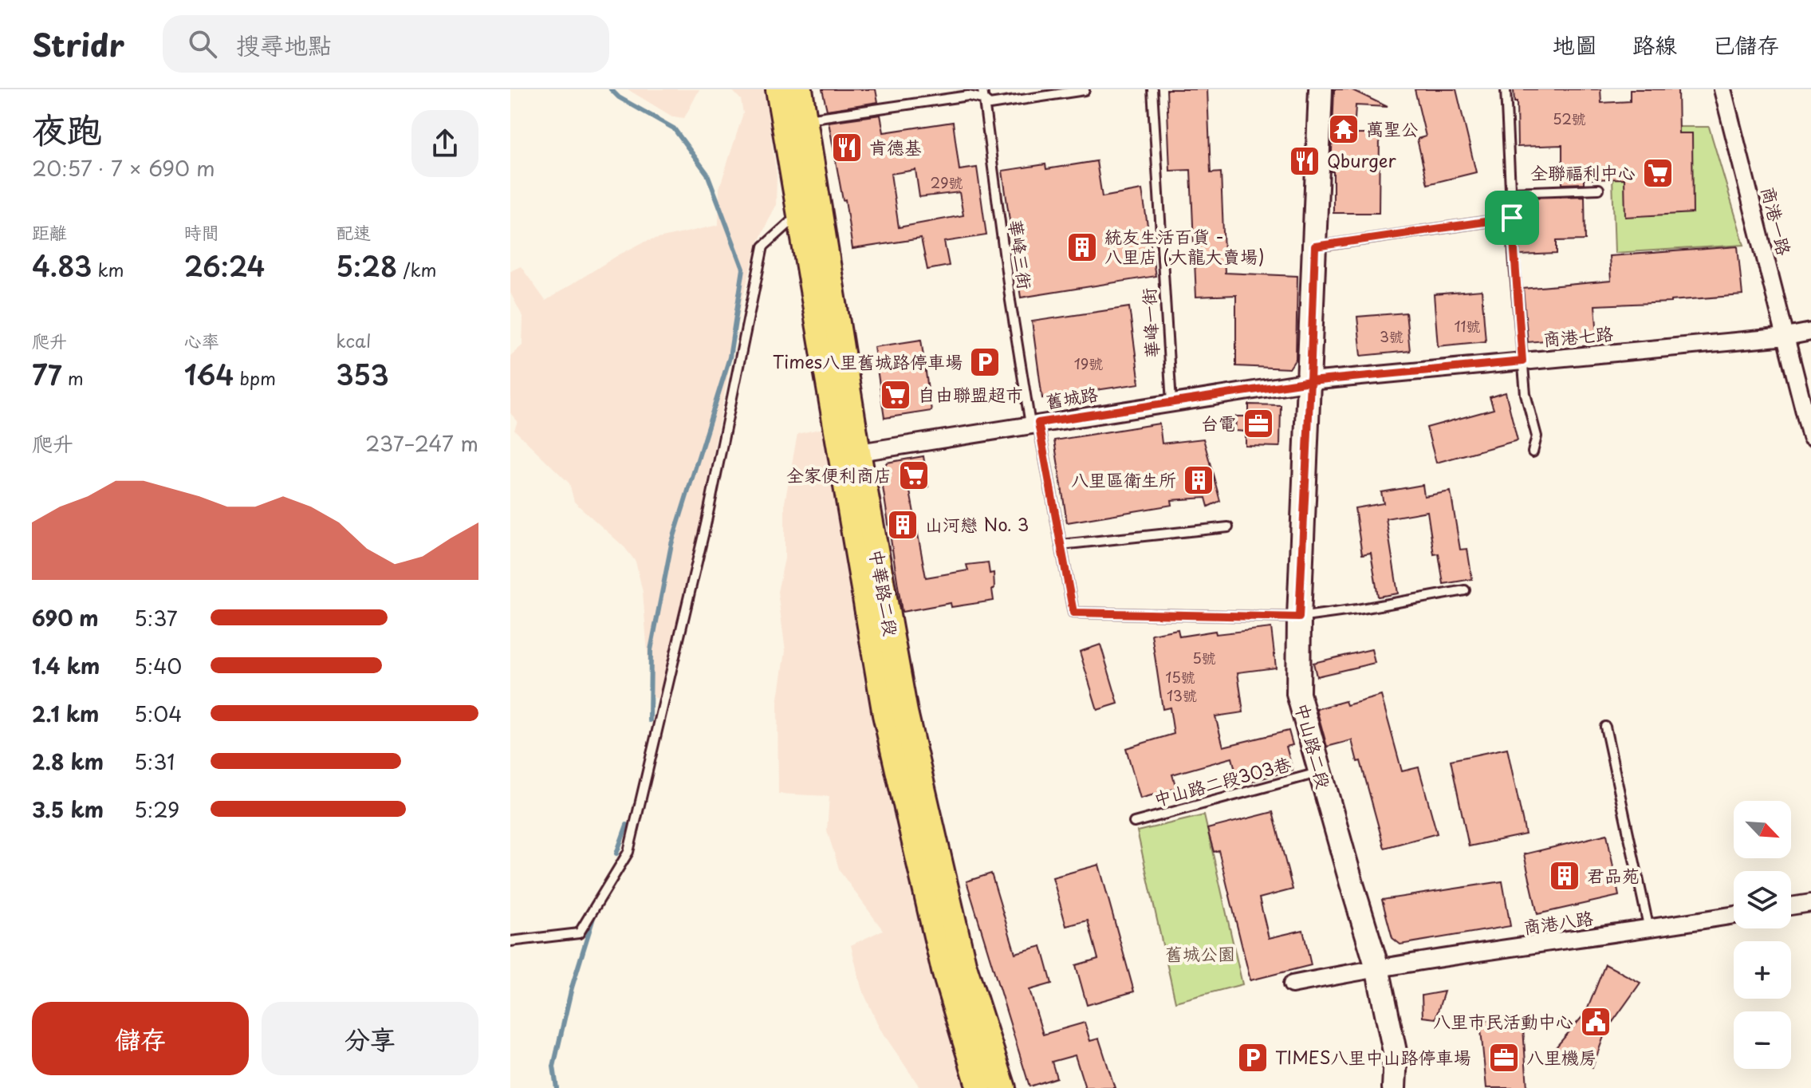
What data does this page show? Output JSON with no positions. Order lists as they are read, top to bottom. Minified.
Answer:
{"streets":{"main road":["中華路二段","中山路二段"],"street":["商港一路","商港七路","舊城路","商港八路"],"lane":["華峰三街","華峰一街","中山路二段303巷"]},"crossings":[["商港一路","商港七路"],["華峰三街","舊城路"],["華峰三街","中山路二段"],["華峰一街","舊城路"],["商港七路","舊城路"],["商港七路","中山路二段"],["舊城路","中華路二段"],["舊城路","中山路二段"],["中山路二段","中山路二段303巷"],["中山路二段","商港八路"]],"parks":["舊城公園"],"places":{"temple":["萬聖公"],"restaurant":["肯德基","Qburger"],"supermarket":["全聯福利中心","自由聯盟超市","全家便利商店"],"building":["統友生活百貨 - 八里店 (大龍大賣場)","八里區衛生所","山河戀 No. 3","君品苑"],"parking":["Times八里舊城路停車場","TIMES八里中山路停車場"],"office":["台電","八里機房"],"public building":["八里市民活動中心"]},"house_numbers":["52號","29號","11號","3號","19號","5號","15號","13號"],"north":"bottom right","page":{"header":"Stridr","search":"搜尋地點","nav":["地圖","路線","已儲存"],"heading":["夜跑","20:57 · 7 × 690 m"],"stats":[["距離","4.83 km"],["時間","26:24"],["配速","5:28 /km"],["爬升","77 m"],["心率","164 bpm"],["kcal","353"]],"chart":["爬升","237–247 m"],"list":[{"name":"690 m","note":"5:37"},{"name":"1.4 km","note":"5:40"},{"name":"2.1 km","note":"5:04"},{"name":"2.8 km","note":"5:31"},{"name":"3.5 km","note":"5:29"}],"map_buttons":["+","−"],"buttons":["儲存","分享"]}}
